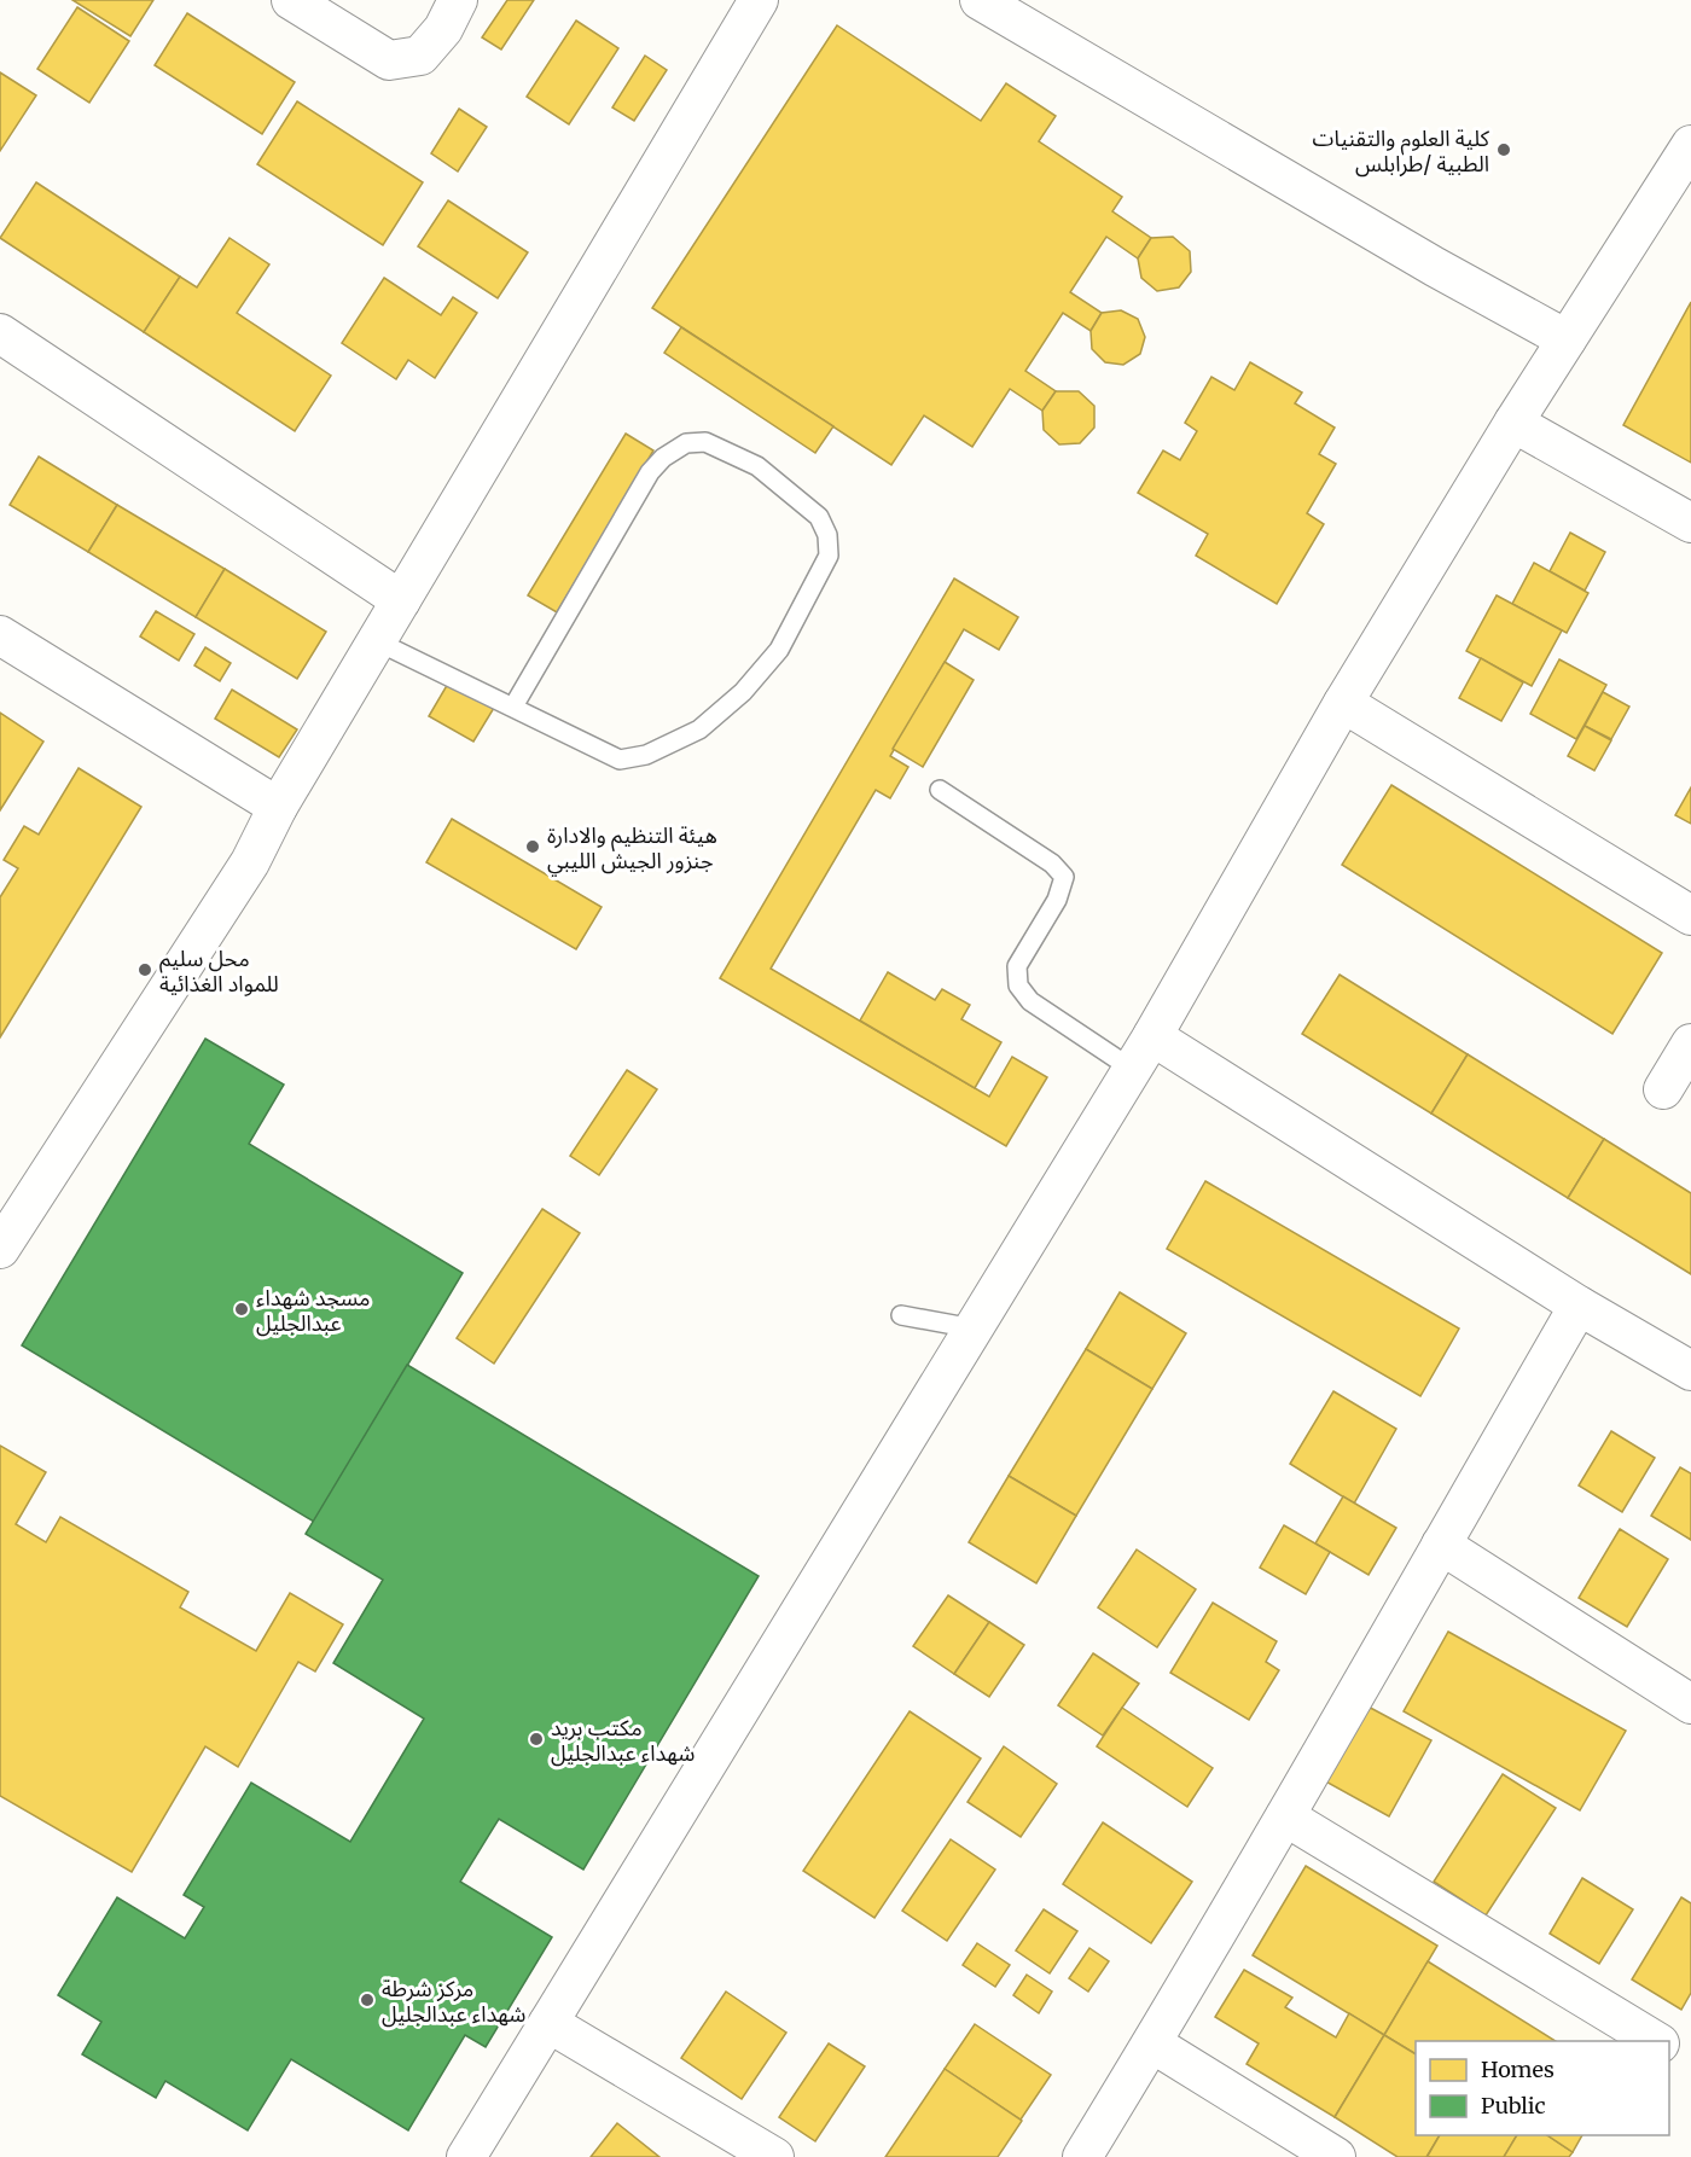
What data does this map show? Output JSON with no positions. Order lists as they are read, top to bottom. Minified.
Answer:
{"places":["كلية العلوم والتقنيات الطبية /طرابلس","هيئة التنظيم والادارة جنزور الجيش الليبي","محل سليم للمواد الغذائية","مسجد شهداء عبدالجليل","مكتب بريد شهداء عبدالجليل","مركز شرطة شهداء عبدالجليل"],"legend":["Homes","Public"]}
